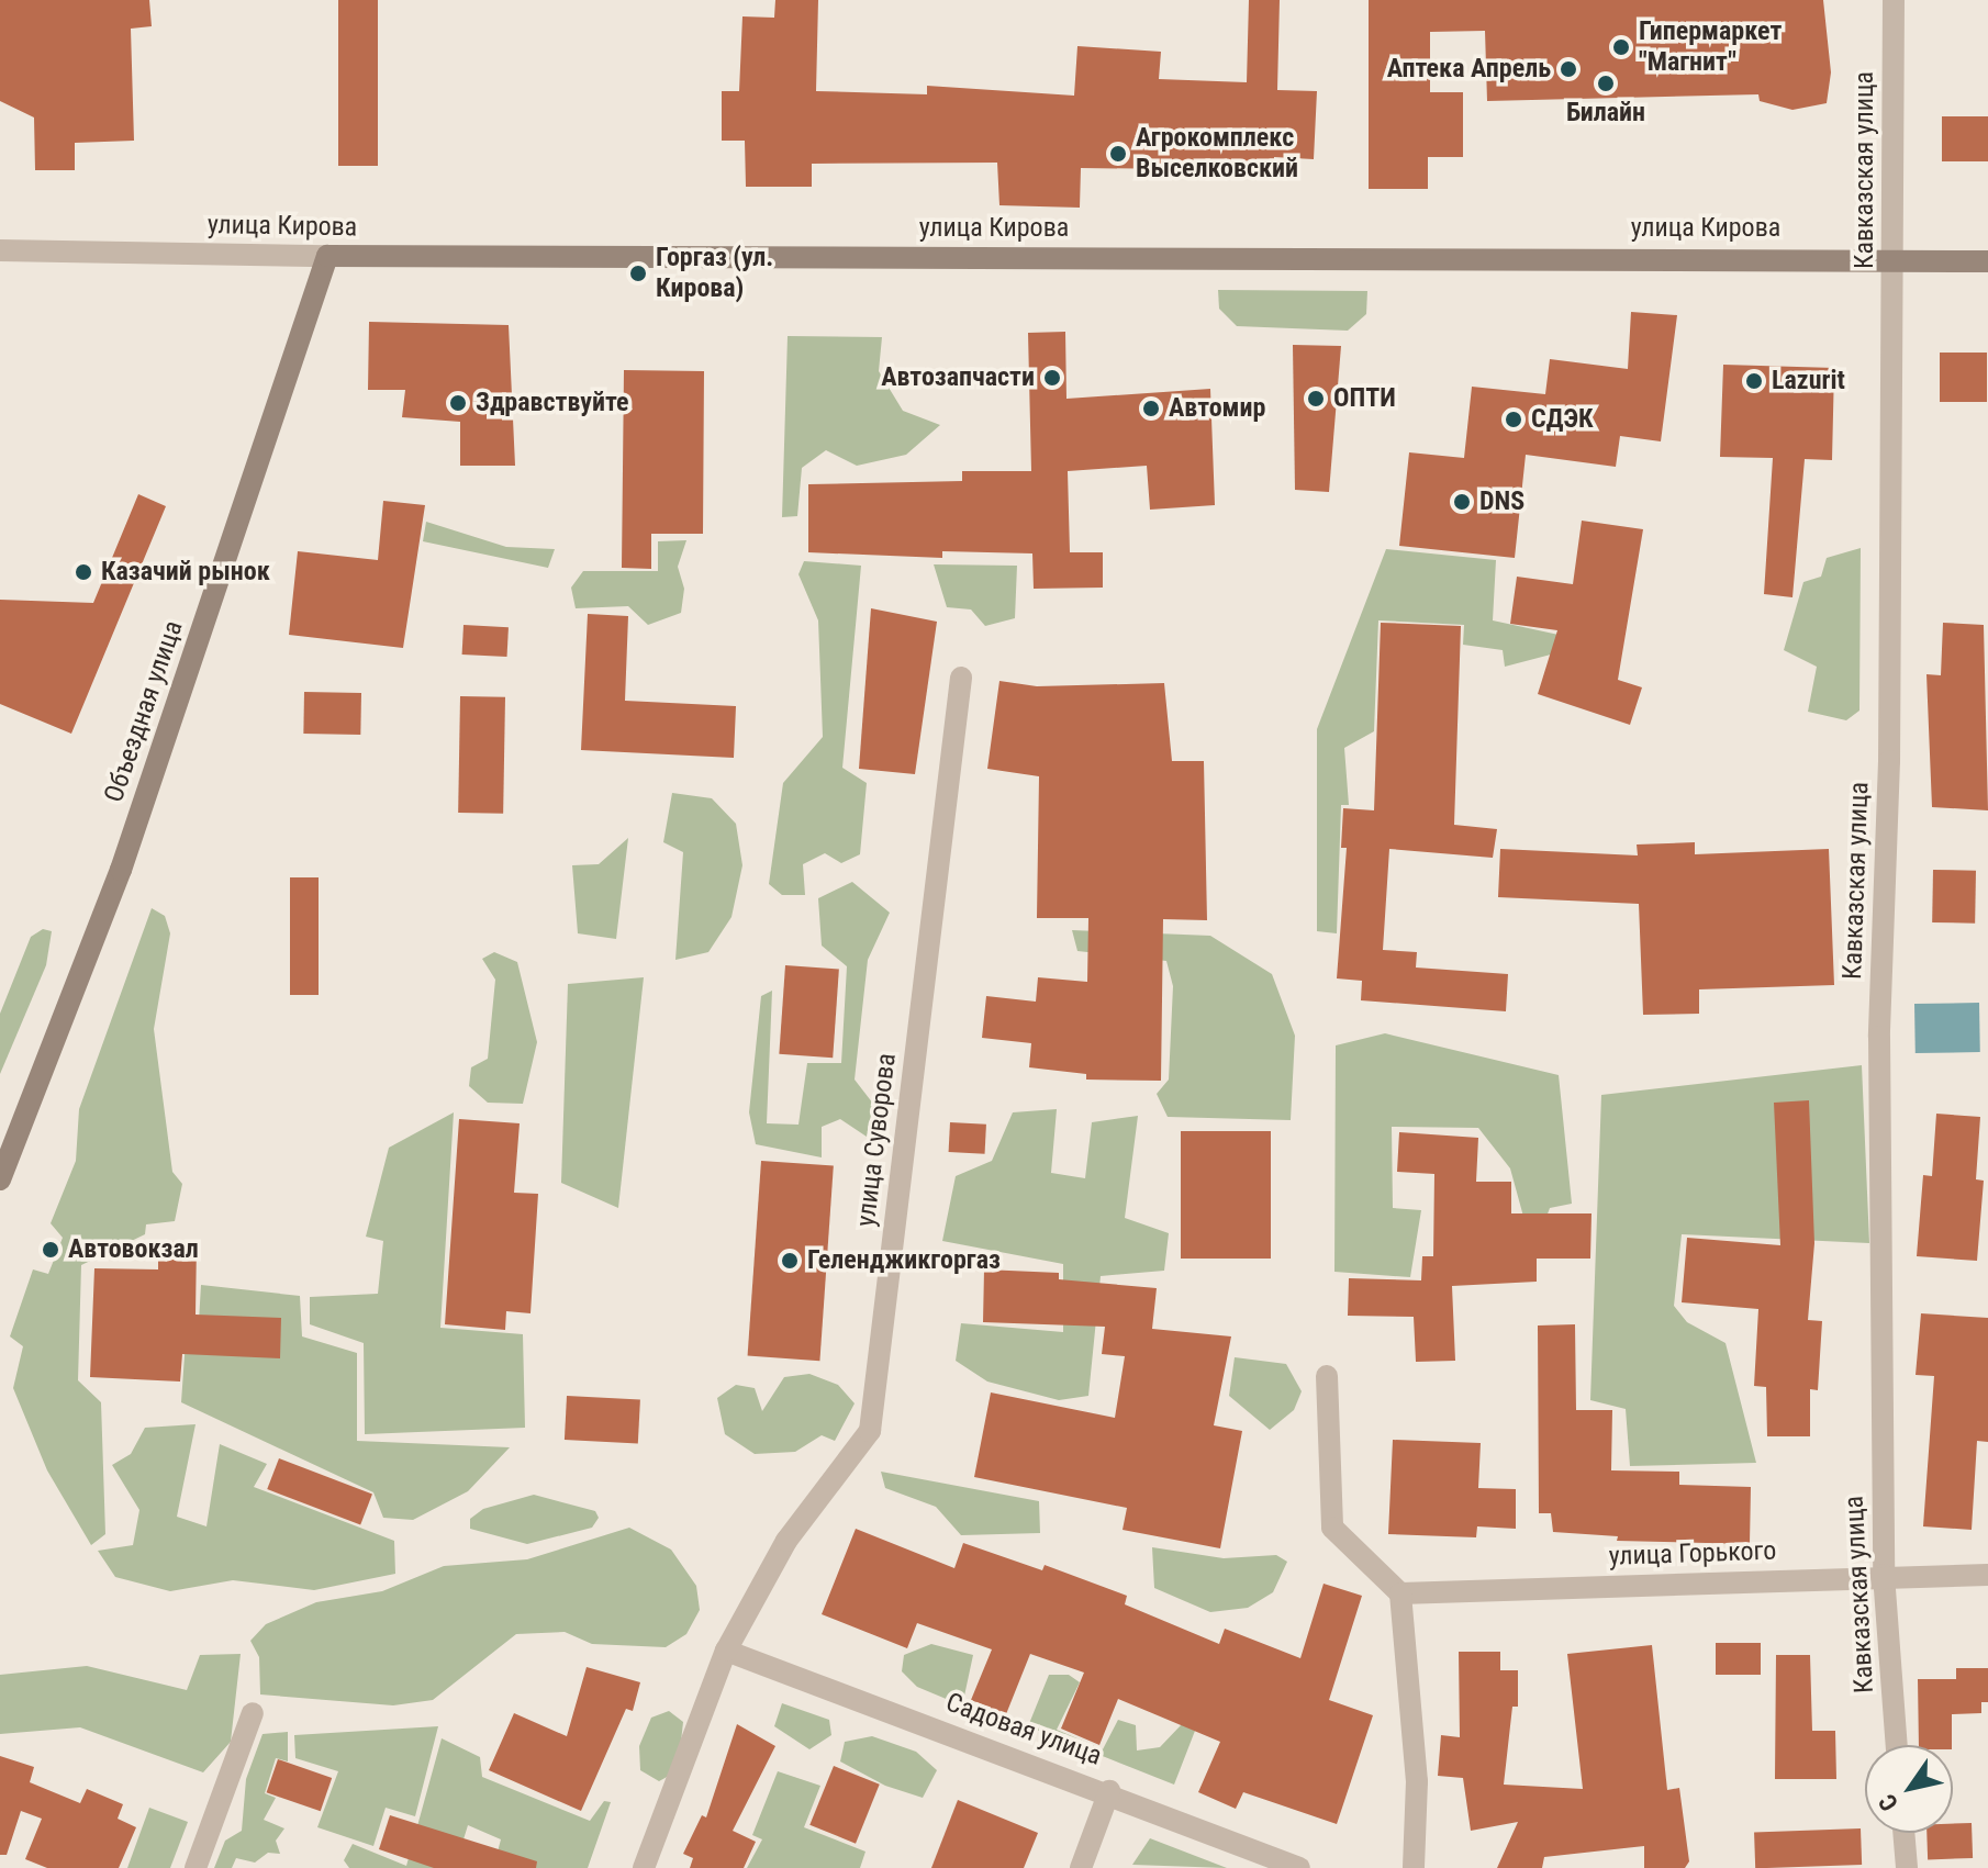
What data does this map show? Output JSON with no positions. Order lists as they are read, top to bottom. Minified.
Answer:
{"streets":{"main road":["улица Кирова","Объездная улица"],"street":["Кавказская улица","улица Суворова","улица Горького","Садовая улица"]},"crossings":[["Кавказская улица","улица Кирова"],["Кавказская улица","улица Горького"],["улица Кирова","Объездная улица"],["улица Суворова","Садовая улица"]],"places":["Гипермаркет \"Магнит\"","Аптека Апрель","Билайн","Агрокомплекс Выселковский","Горгаз (ул. Кирова)","Автозапчасти","Lazurit","ОПТИ","Здравствуйте","Автомир","СДЭК","DNS","Казачий рынок","Автовокзал","Геленджикгоргаз"],"north":"bottom left"}
